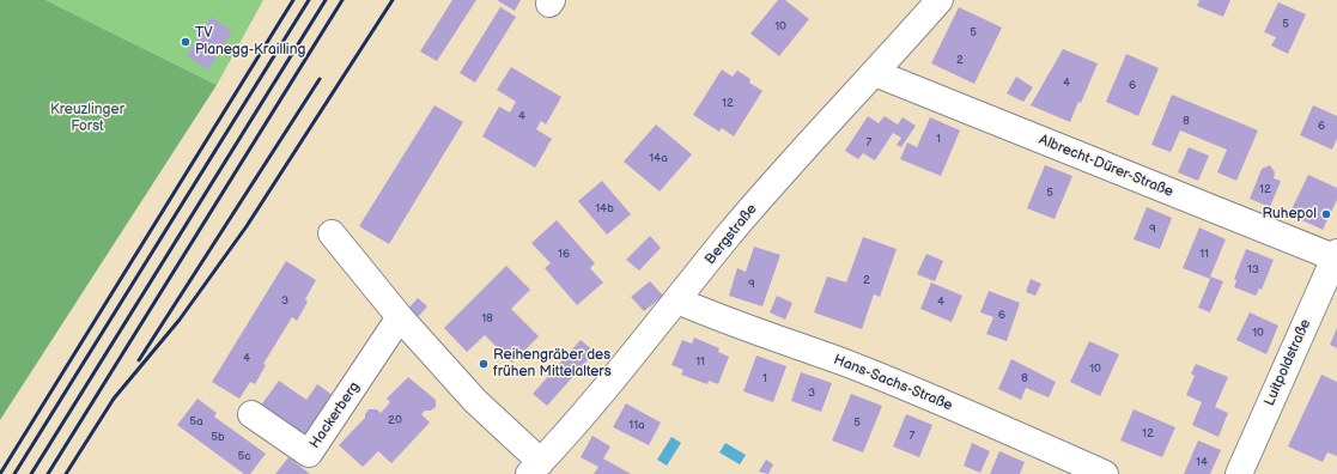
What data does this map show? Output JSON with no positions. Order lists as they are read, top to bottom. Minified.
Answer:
{"streets":{"street":["Albrecht-Dürer-Straße","Bergstraße","Luitpoldstraße","Hans-Sachs-Straße","Hackerberg"]},"crossings":[["Albrecht-Dürer-Straße","Bergstraße"],["Albrecht-Dürer-Straße","Luitpoldstraße"],["Bergstraße","Hans-Sachs-Straße"]],"parks":["Kreuzlinger Forst"],"places":["TV Planegg-Krailling","Ruhepol","Reihengräber des frühen Mittelalters"],"house_numbers":["5","10","5","2","4","6","12","4","8","6","1","7","14a","12","5","14b","9","16","11","13","2","9","3","4","6","18","10","4","11","10","1","8","3","20","5a","5","11a","12","7","5b","5c","14"]}
